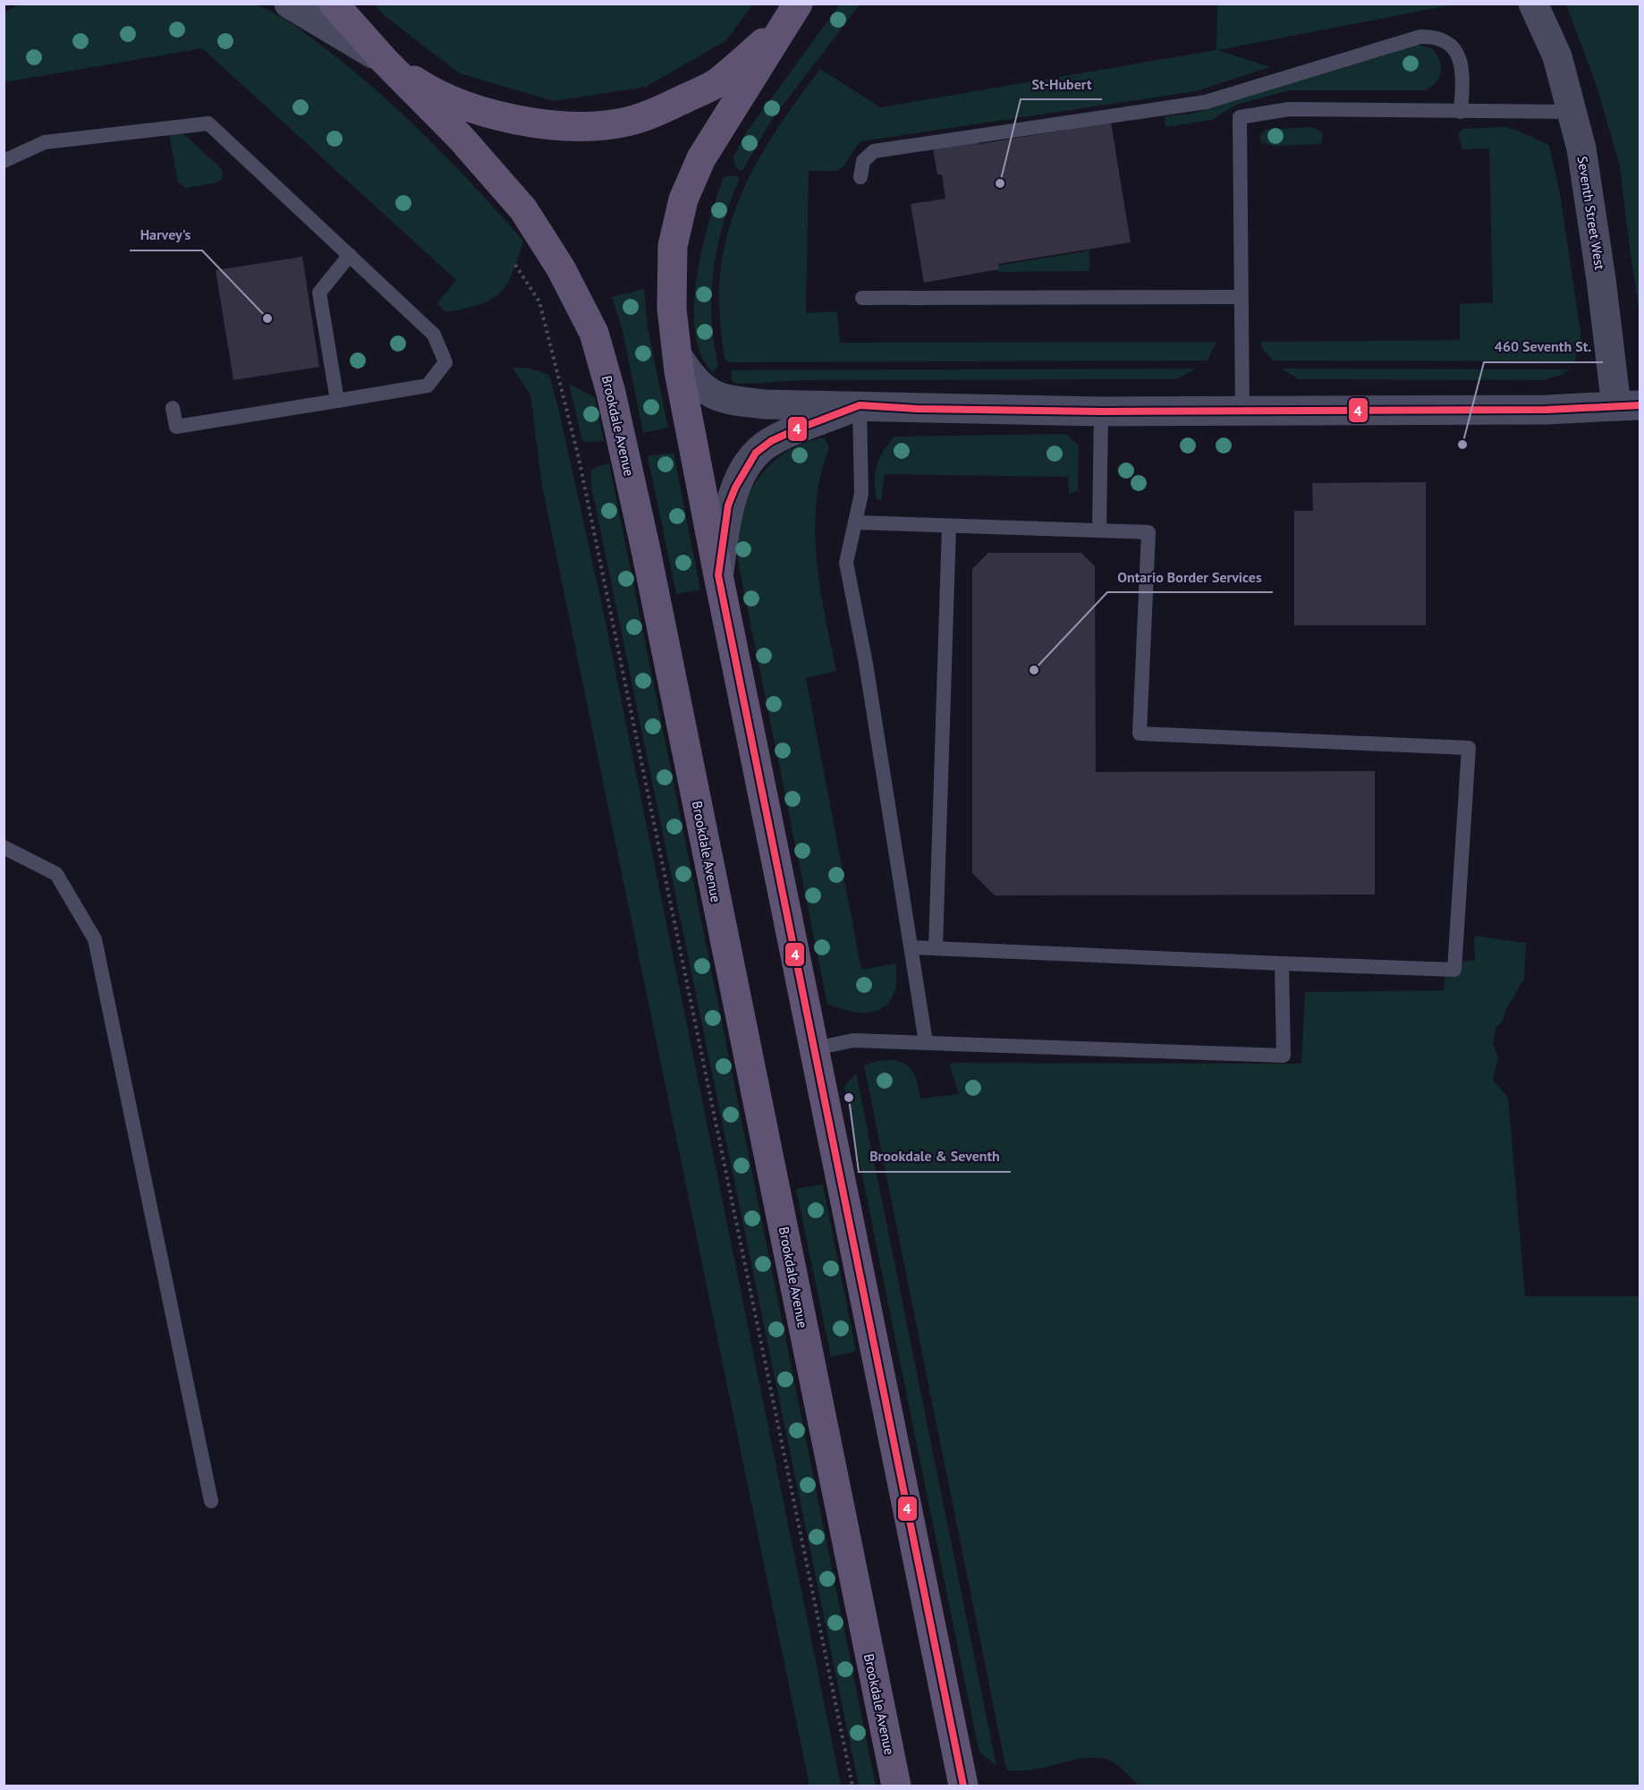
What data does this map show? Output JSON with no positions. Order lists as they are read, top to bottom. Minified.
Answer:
{"streets":{"main road":["Brookdale Avenue"],"street":["Seventh Street West"]},"places":["St-Hubert","Harvey's","460 Seventh St.","Ontario Border Services","Brookdale & Seventh"],"lines":["transit line 4"]}
